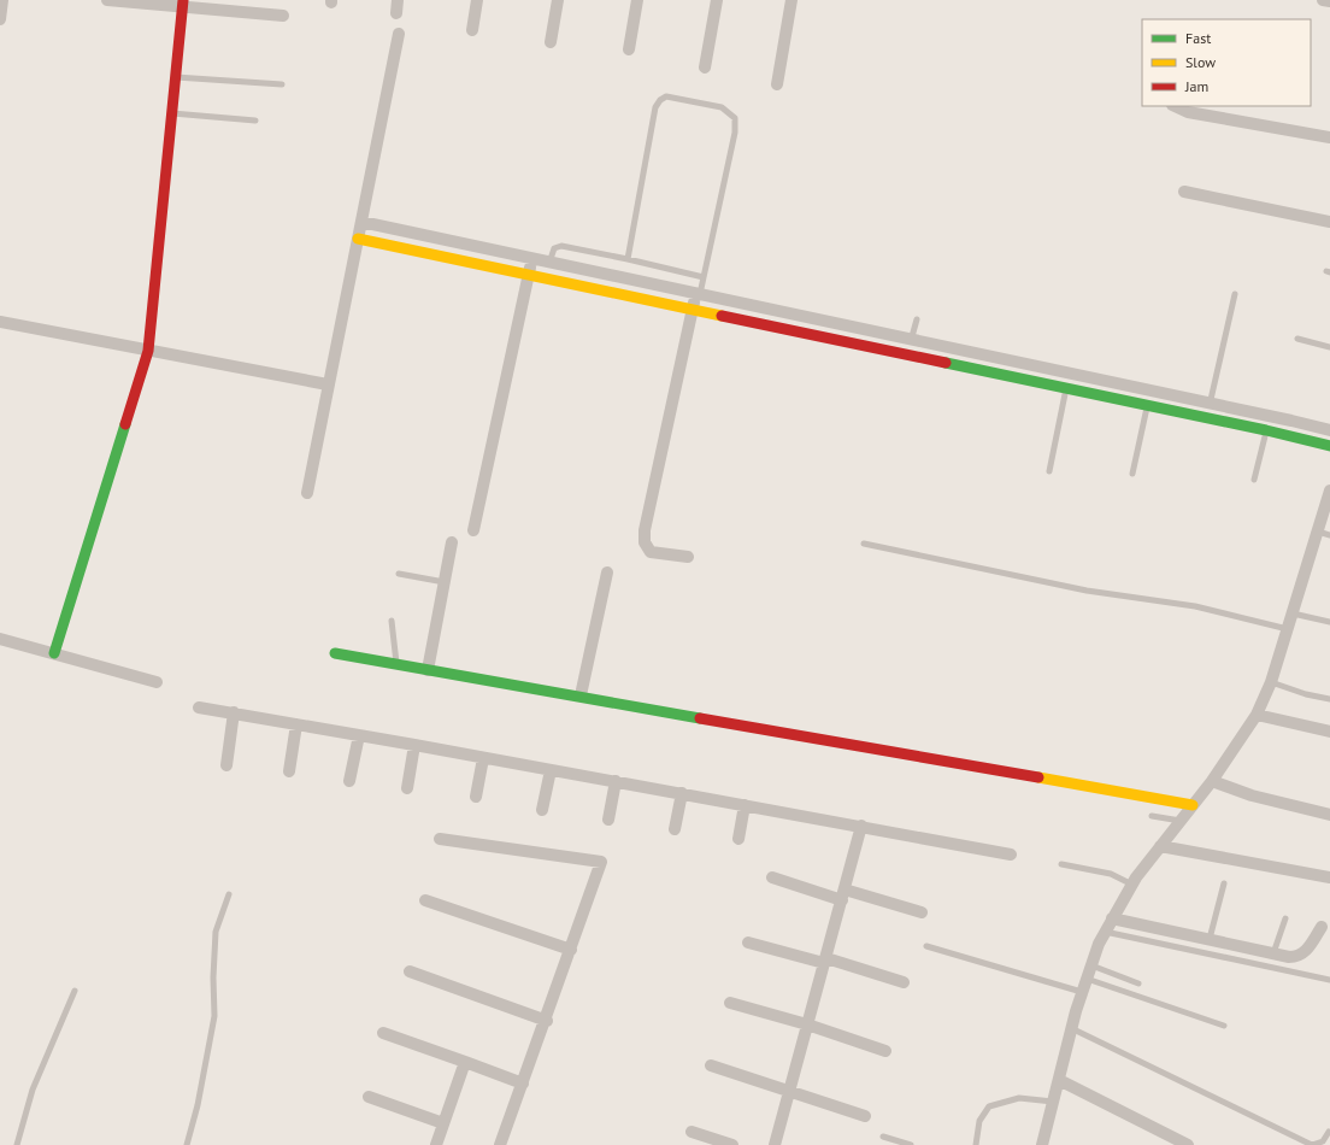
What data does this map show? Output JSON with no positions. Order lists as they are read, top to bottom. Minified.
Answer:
{"legend":["Fast","Slow","Jam"]}
